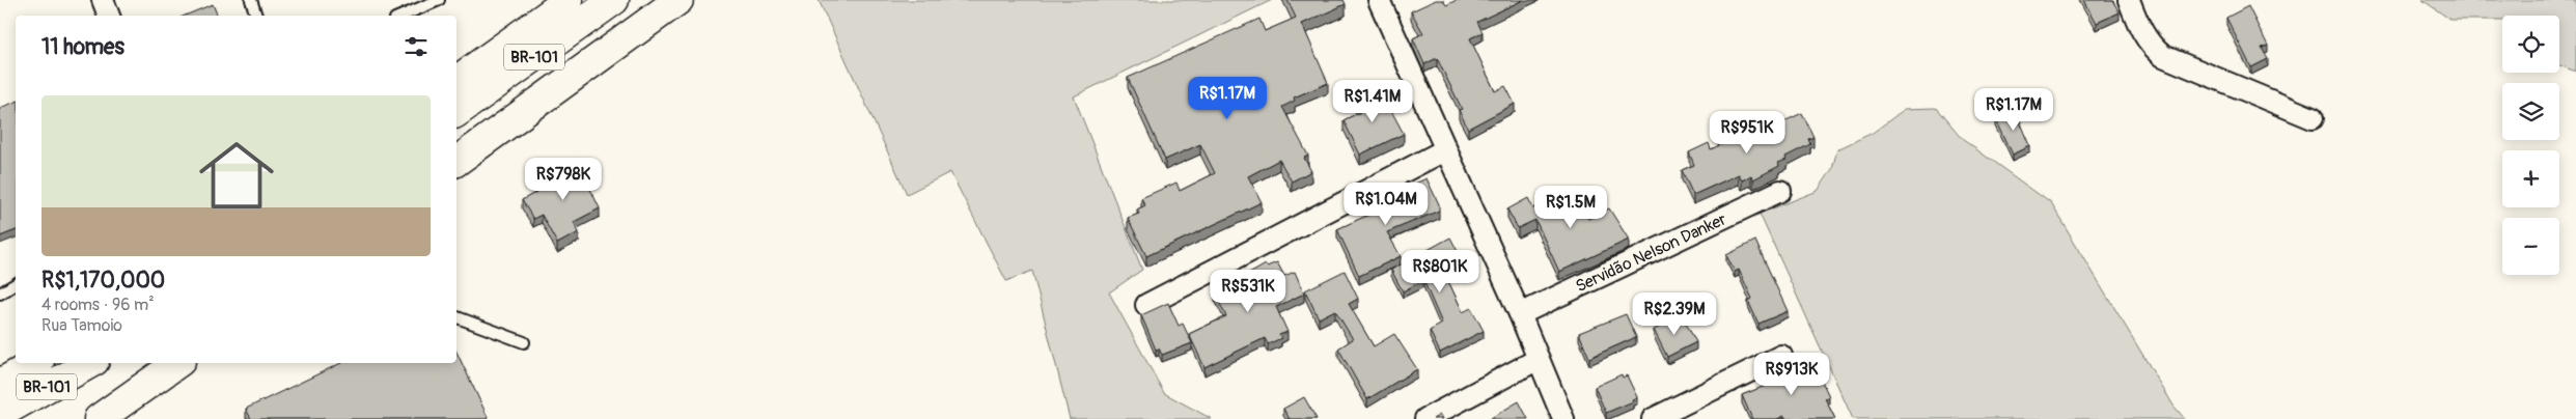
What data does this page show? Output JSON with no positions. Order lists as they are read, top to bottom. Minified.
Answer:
{"streets":{"main road":["BR-101"],"street":["Servidão Nelson Danker"]},"page":{"map_buttons":["+","−"],"heading":"11 homes","price":["R$1.17M","R$1.41M","R$1.17M","R$951K","R$798K","R$1.04M","R$1.5M","R$801K","R$531K","R$2.39M","R$913K"],"list":[{"name":"R$1,170,000","note":"4 rooms · 96 m² · Rua Tamoio"}]}}
